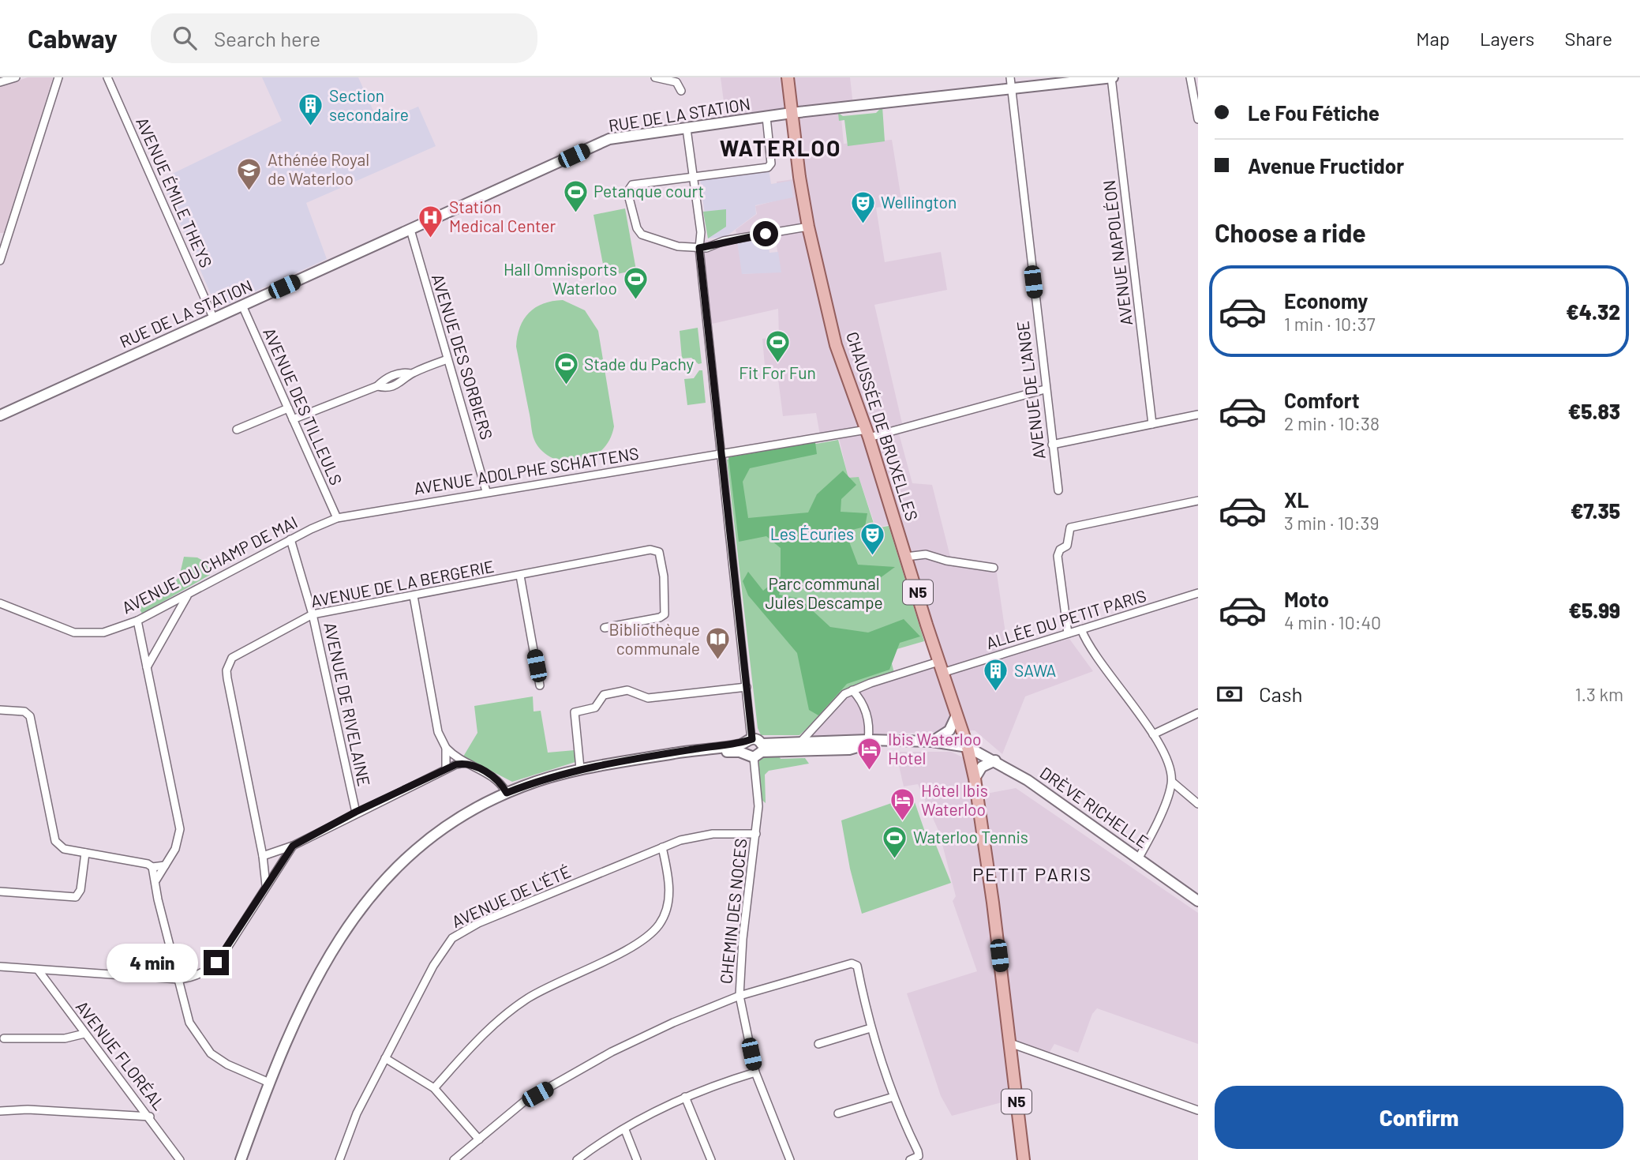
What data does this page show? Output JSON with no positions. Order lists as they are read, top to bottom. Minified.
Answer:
{"streets":{"main road":["RUE DE LA STATION","CHAUSSÉE DE BRUXELLES","N5","DRÈVE RICHELLE"],"street":["AVENUE ÉMILE THEYS","AVENUE NAPOLÉON","AVENUE DES SORBIERS","AVENUE DE L'ANGE","AVENUE DES TILLEULS","AVENUE ADOLPHE SCHATTENS","AVENUE DU CHAMP DE MAI","AVENUE DE LA BERGERIE","ALLÉE DU PETIT PARIS","AVENUE DE RIVELAINE","AVENUE DE L'ÉTÉ","CHEMIN DES NOCES","AVENUE FLORÉAL"]},"crossings":[["RUE DE LA STATION","AVENUE ÉMILE THEYS"],["RUE DE LA STATION","AVENUE NAPOLÉON"],["RUE DE LA STATION","AVENUE DES SORBIERS"],["RUE DE LA STATION","AVENUE DE L'ANGE"],["RUE DE LA STATION","AVENUE DES TILLEULS"],["RUE DE LA STATION","CHAUSSÉE DE BRUXELLES"],["RUE DE LA STATION","CHEMIN DES NOCES"],["AVENUE DES SORBIERS","AVENUE ADOLPHE SCHATTENS"],["AVENUE DE L'ANGE","AVENUE ADOLPHE SCHATTENS"],["AVENUE DES TILLEULS","AVENUE ADOLPHE SCHATTENS"],["AVENUE DES TILLEULS","AVENUE DU CHAMP DE MAI"],["CHAUSSÉE DE BRUXELLES","AVENUE ADOLPHE SCHATTENS"],["CHAUSSÉE DE BRUXELLES","ALLÉE DU PETIT PARIS"],["CHAUSSÉE DE BRUXELLES","DRÈVE RICHELLE"],["AVENUE ADOLPHE SCHATTENS","AVENUE DU CHAMP DE MAI"],["AVENUE ADOLPHE SCHATTENS","CHEMIN DES NOCES"],["AVENUE DU CHAMP DE MAI","AVENUE DE RIVELAINE"],["AVENUE DE LA BERGERIE","AVENUE DE RIVELAINE"],["AVENUE DE L'ÉTÉ","CHEMIN DES NOCES"]],"districts":["WATERLOO","PETIT PARIS"],"parks":["Parc communal Jules Descampe"],"places":{"building":["Section secondaire","SAWA"],"school or university":["Athénée Royal de Waterloo"],"sports":["Petanque court","Hall Omnisports Waterloo","Fit For Fun","Stade du Pachy","Waterloo Tennis"],"theatre":["Wellington","Les Écuries"],"hospital":["Station Medical Center"],"library":["Bibliothèque communale"],"hotel":["Ibis Waterloo Hotel","Hôtel Ibis Waterloo"]},"page":{"header":"Cabway","search":"Search here","nav":["Map","Layers","Share"],"banner":["Le Fou Fétiche","Avenue Fructidor"],"heading":"Choose a ride","list":[{"name":"Economy","note":"1 min · 10:37","value":"€4.32"},{"name":"Comfort","note":"2 min · 10:38","value":"€5.83"},{"name":"XL","note":"3 min · 10:39","value":"€7.35"},{"name":"Moto","note":"4 min · 10:40","value":"€5.99"}],"pay":["Cash","1.3 km"],"bubble":"4 min","buttons":"Confirm"}}
